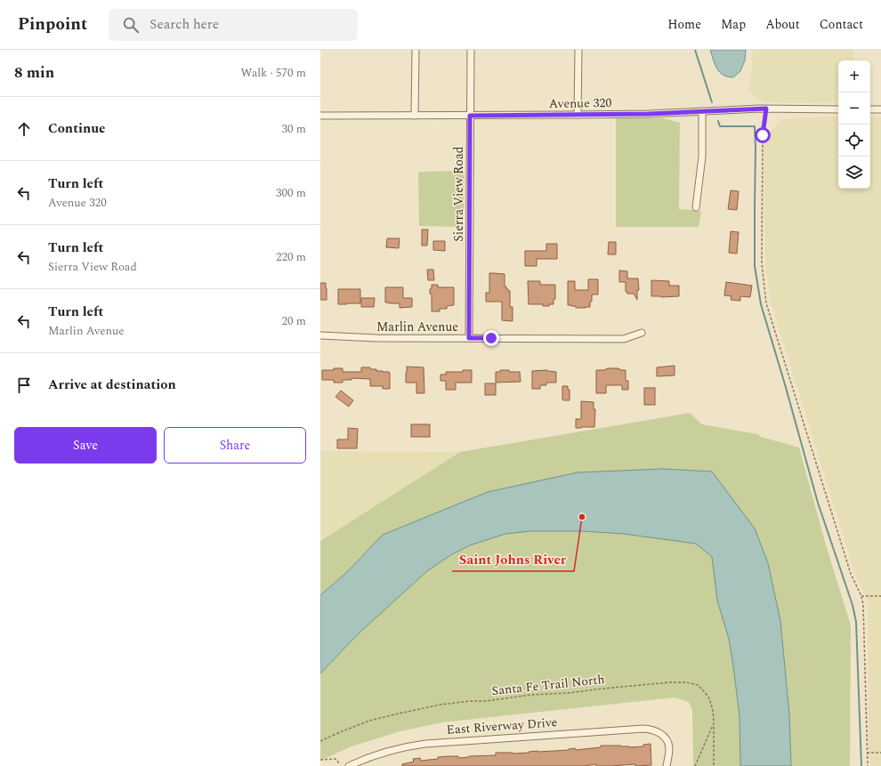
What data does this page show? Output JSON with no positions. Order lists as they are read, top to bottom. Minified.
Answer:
{"streets":{"street":["Avenue 320","Sierra View Road","Marlin Avenue","East Riverway Drive"],"path":["Santa Fe Trail North"]},"crossings":[["Avenue 320","Sierra View Road"],["Sierra View Road","Marlin Avenue"]],"places":["Saint Johns River"],"page":{"header":"Pinpoint","search":"Search here","nav":["Home","Map","About","Contact"],"heading":["8 min","Walk · 570 m"],"map_buttons":["+","−"],"list":[["Continue","30 m"],["Turn left","Avenue 320","300 m"],["Turn left","Sierra View Road","220 m"],["Turn left","Marlin Avenue","20 m"],"Arrive at destination"],"buttons":["Save","Share"]}}
